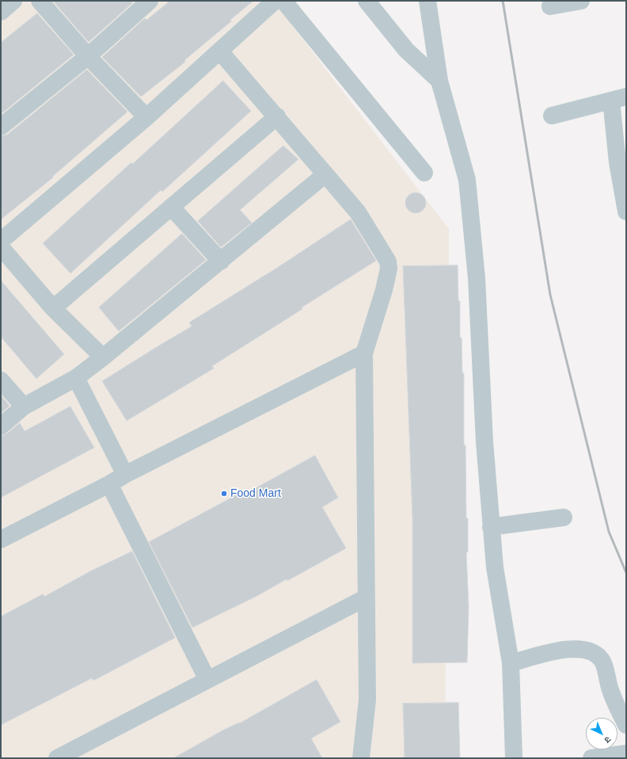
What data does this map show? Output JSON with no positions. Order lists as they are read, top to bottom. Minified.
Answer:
{"places":["Food Mart"],"north":"bottom right"}
